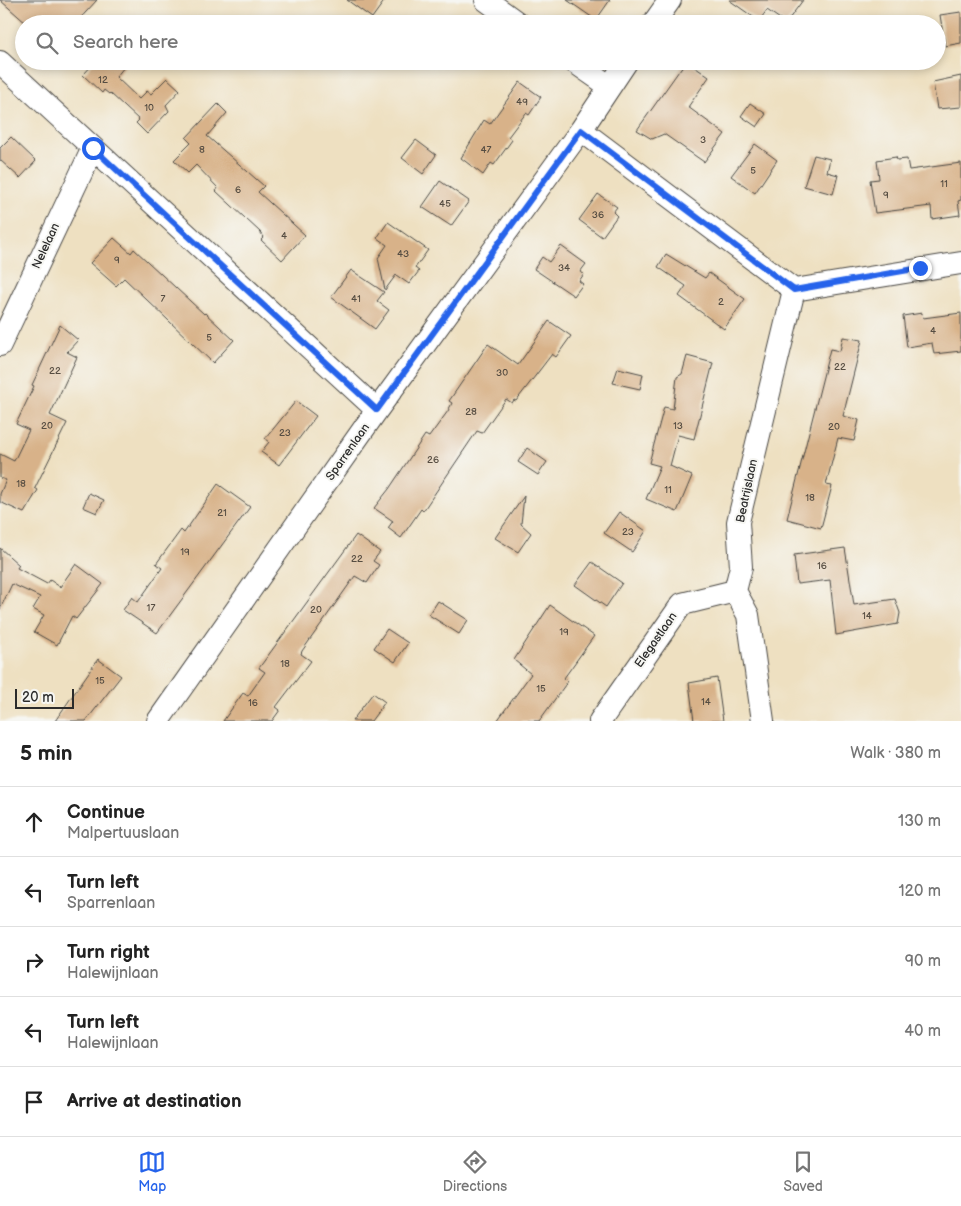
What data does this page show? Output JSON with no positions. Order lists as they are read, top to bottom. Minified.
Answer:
{"streets":{"street":["Nelelaan","Sparrenlaan","Beatrijslaan","Elegastlaan"]},"crossings":[["Beatrijslaan","Elegastlaan"]],"house_numbers":["12","49","10","3","8","47","5","11","6","9","45","36","4","43","9","34","7","41","2","4","5","22","22","30","28","20","13","20","23","26","18","11","18","21","23","19","22","16","17","20","14","19","18","15","15","14","16"],"scale_bar":"20 m","page":{"search":"Search here","scale":"20 m","heading":["5 min","Walk · 380 m"],"list":[["Continue","Malpertuuslaan","130 m"],["Turn left","Sparrenlaan","120 m"],["Turn right","Halewijnlaan","90 m"],["Turn left","Halewijnlaan","40 m"],"Arrive at destination"],"nav":["Map","Directions","Saved"]}}
